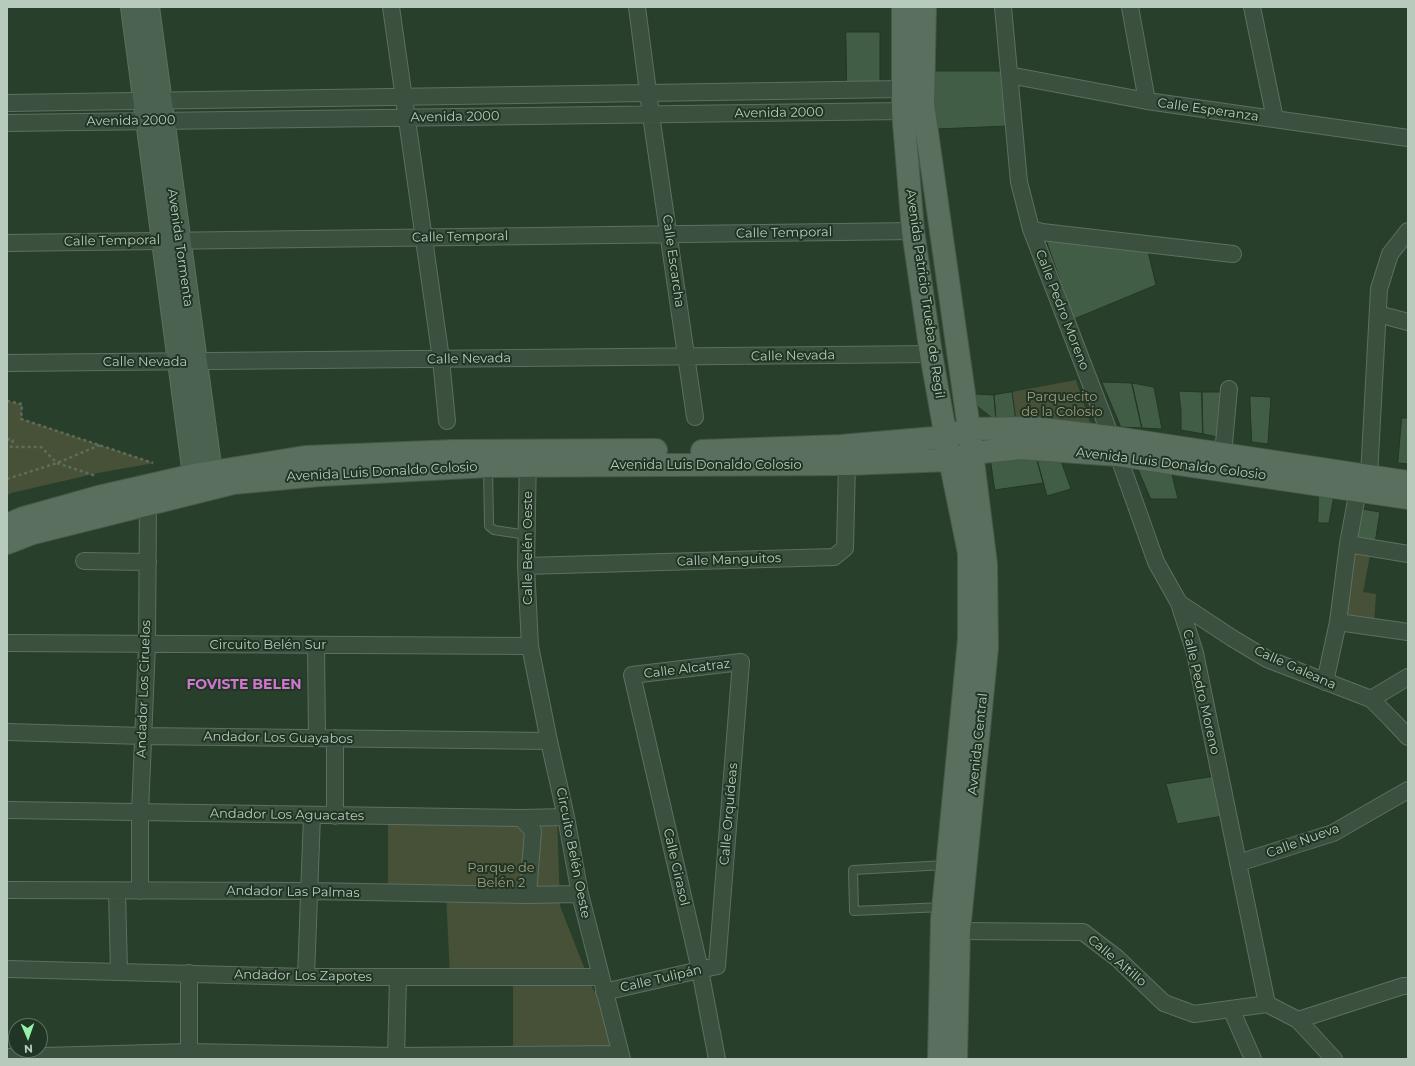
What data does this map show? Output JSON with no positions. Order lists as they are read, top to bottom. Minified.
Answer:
{"streets":{"main road":["Avenida Patricio Trueba de Regil","Avenida Luis Donaldo Colosio","Avenida Central"],"street":["Calle Esperanza","Avenida 2000","Calle Temporal","Avenida Tormenta","Calle Escarcha","Calle Pedro Moreno","Calle Nevada","Calle Belén Oeste","Calle Manguitos","Circuito Belén Sur","Calle Galeana","Calle Alcatraz","Andador Los Ciruelos","Andador Los Guayabos","Calle Orquídeas","Andador Los Aguacates","Calle Nueva","Circuito Belén Oeste","Calle Girasol","Andador Las Palmas","Calle Altillo","Andador Los Zapotes","Calle Tulipán"]},"crossings":[["Calle Esperanza","Calle Pedro Moreno"],["Avenida 2000","Avenida Tormenta"],["Avenida 2000","Calle Escarcha"],["Avenida 2000","Avenida Patricio Trueba de Regil"],["Calle Temporal","Avenida Tormenta"],["Calle Temporal","Calle Escarcha"],["Calle Temporal","Avenida Patricio Trueba de Regil"],["Avenida Tormenta","Calle Nevada"],["Avenida Tormenta","Avenida Luis Donaldo Colosio"],["Calle Escarcha","Calle Nevada"],["Avenida Patricio Trueba de Regil","Calle Nevada"],["Avenida Patricio Trueba de Regil","Avenida Central"],["Calle Pedro Moreno","Avenida Luis Donaldo Colosio"],["Calle Pedro Moreno","Calle Galeana"],["Calle Pedro Moreno","Calle Nueva"],["Calle Pedro Moreno","Calle Altillo"],["Avenida Luis Donaldo Colosio","Calle Belén Oeste"],["Avenida Luis Donaldo Colosio","Calle Manguitos"],["Avenida Luis Donaldo Colosio","Avenida Central"],["Calle Belén Oeste","Calle Manguitos"],["Calle Belén Oeste","Circuito Belén Sur"],["Calle Belén Oeste","Circuito Belén Oeste"],["Circuito Belén Sur","Andador Los Ciruelos"],["Circuito Belén Sur","Circuito Belén Oeste"],["Calle Alcatraz","Calle Orquídeas"],["Calle Alcatraz","Calle Girasol"],["Andador Los Ciruelos","Andador Los Guayabos"],["Andador Los Ciruelos","Andador Los Aguacates"],["Andador Los Ciruelos","Andador Las Palmas"],["Andador Los Guayabos","Circuito Belén Oeste"],["Avenida Central","Calle Altillo"],["Calle Orquídeas","Calle Tulipán"],["Andador Los Aguacates","Circuito Belén Oeste"],["Circuito Belén Oeste","Andador Las Palmas"],["Circuito Belén Oeste","Andador Los Zapotes"],["Circuito Belén Oeste","Calle Tulipán"],["Calle Girasol","Calle Tulipán"]],"districts":["FOVISTE BELEN"],"parks":["Parquecito de la Colosio","Parque de Belén 2"],"north":"bottom"}
